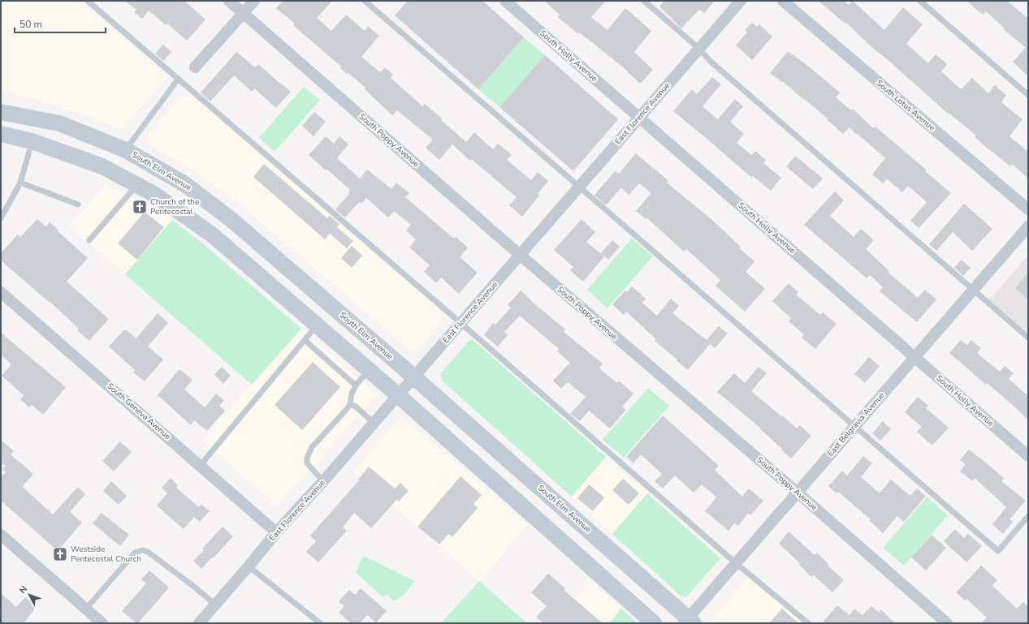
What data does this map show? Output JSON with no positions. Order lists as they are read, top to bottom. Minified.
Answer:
{"streets":{"main road":["South Elm Avenue"],"street":["South Holly Avenue","South Lotus Avenue","East Florence Avenue","South Poppy Avenue","South Geneva Avenue","East Belgravia Avenue"]},"crossings":[["South Holly Avenue","East Florence Avenue"],["South Holly Avenue","East Belgravia Avenue"],["East Florence Avenue","South Poppy Avenue"],["East Florence Avenue","South Elm Avenue"],["East Florence Avenue","South Geneva Avenue"],["South Poppy Avenue","East Belgravia Avenue"],["South Elm Avenue","East Belgravia Avenue"]],"places":{"church":["Church of the Pentecostal","Westside Pentecostal Church"]},"scale_bar":"50 m","north":"top left"}
